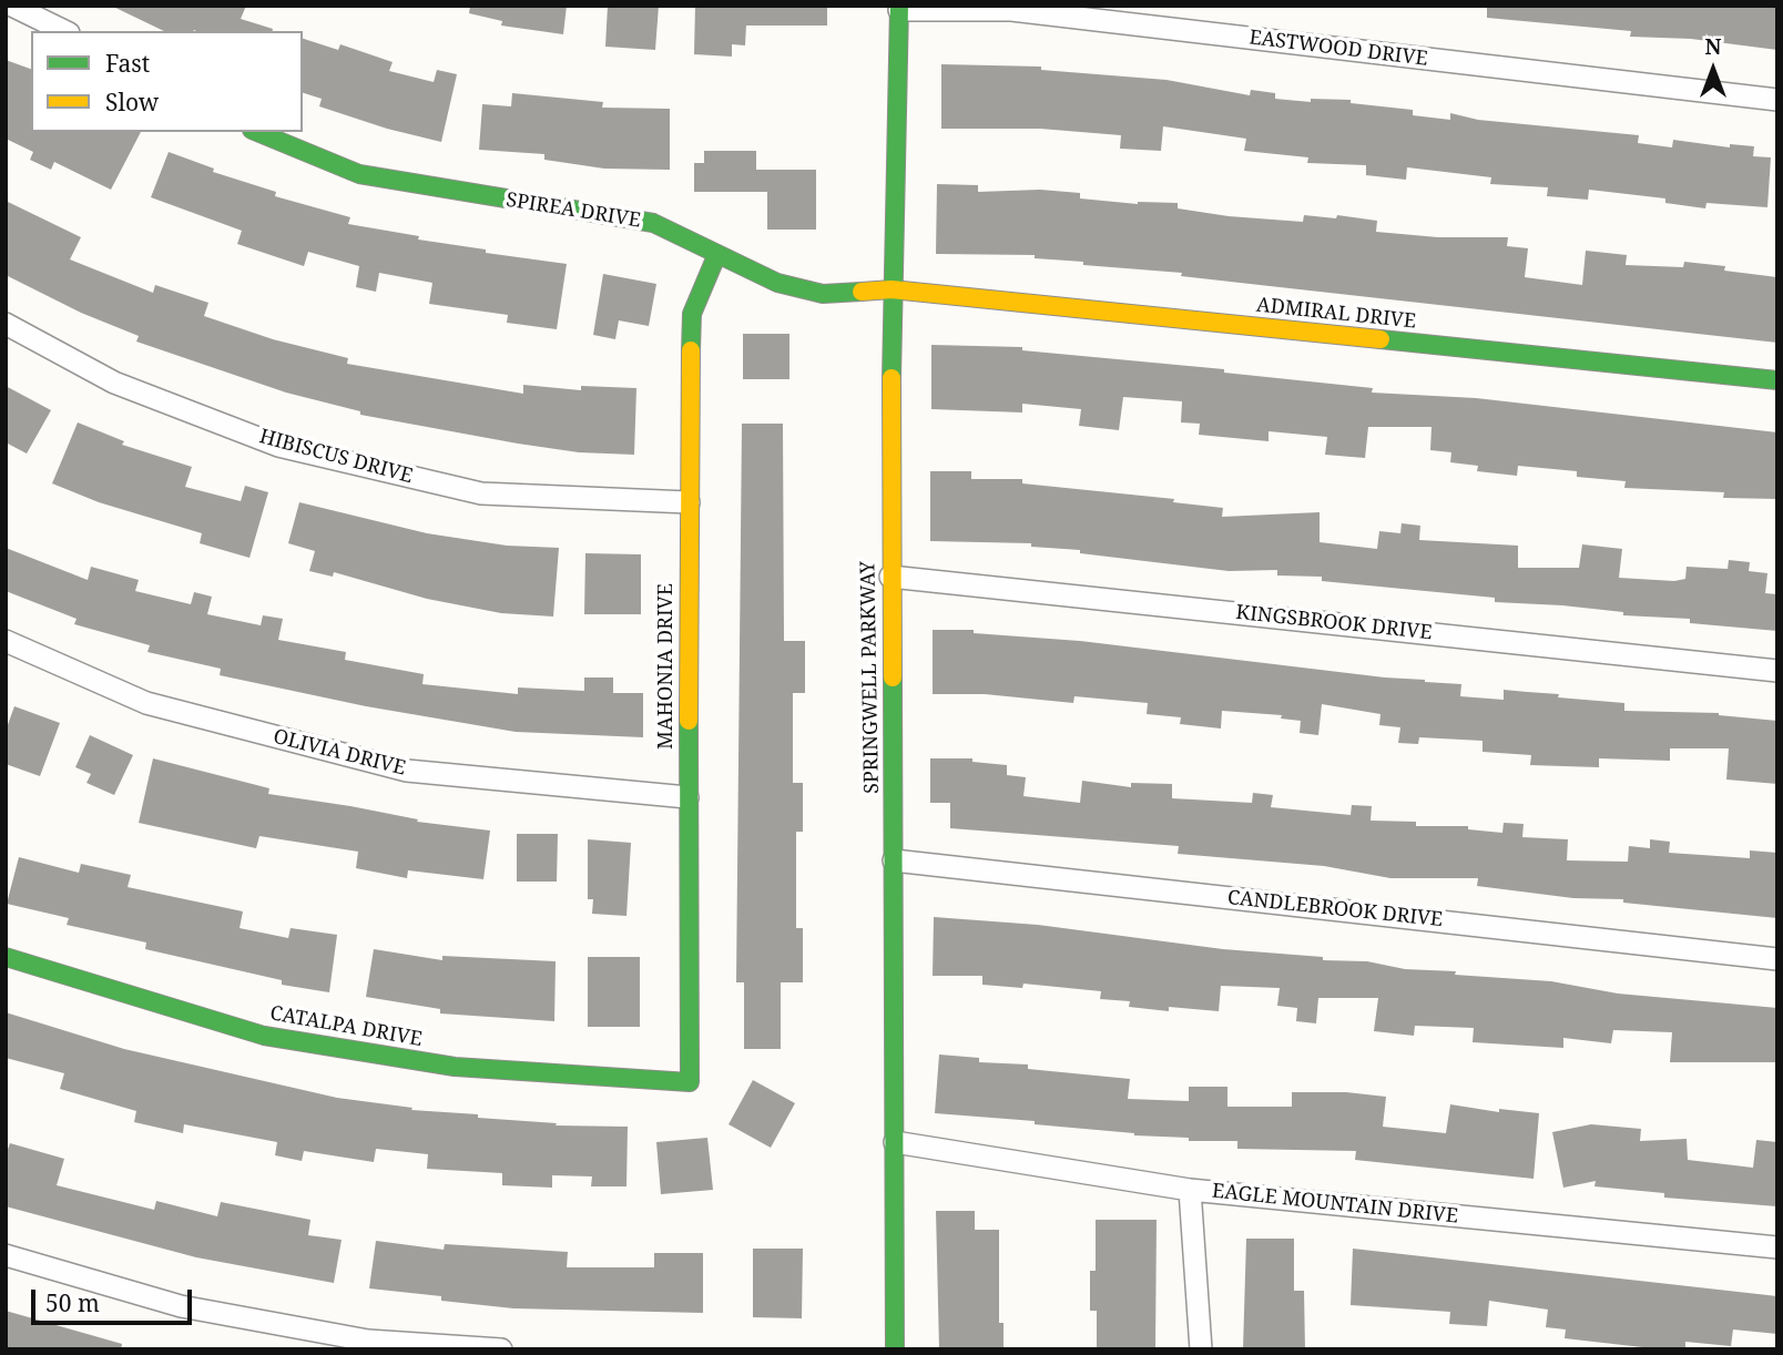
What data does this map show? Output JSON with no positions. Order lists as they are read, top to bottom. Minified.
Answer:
{"streets":{"street":["EASTWOOD DRIVE","SPIREA DRIVE","ADMIRAL DRIVE","HIBISCUS DRIVE","KINGSBROOK DRIVE","MAHONIA DRIVE","SPRINGWELL PARKWAY","OLIVIA DRIVE","CANDLEBROOK DRIVE","CATALPA DRIVE","EAGLE MOUNTAIN DRIVE"]},"crossings":[["EASTWOOD DRIVE","SPRINGWELL PARKWAY"],["SPIREA DRIVE","ADMIRAL DRIVE"],["SPIREA DRIVE","MAHONIA DRIVE"],["SPIREA DRIVE","SPRINGWELL PARKWAY"],["ADMIRAL DRIVE","SPRINGWELL PARKWAY"],["HIBISCUS DRIVE","MAHONIA DRIVE"],["KINGSBROOK DRIVE","SPRINGWELL PARKWAY"],["MAHONIA DRIVE","OLIVIA DRIVE"],["MAHONIA DRIVE","CATALPA DRIVE"],["SPRINGWELL PARKWAY","CANDLEBROOK DRIVE"],["SPRINGWELL PARKWAY","EAGLE MOUNTAIN DRIVE"]],"legend":["Fast","Slow"],"scale_bar":"50 m","north":"top"}
